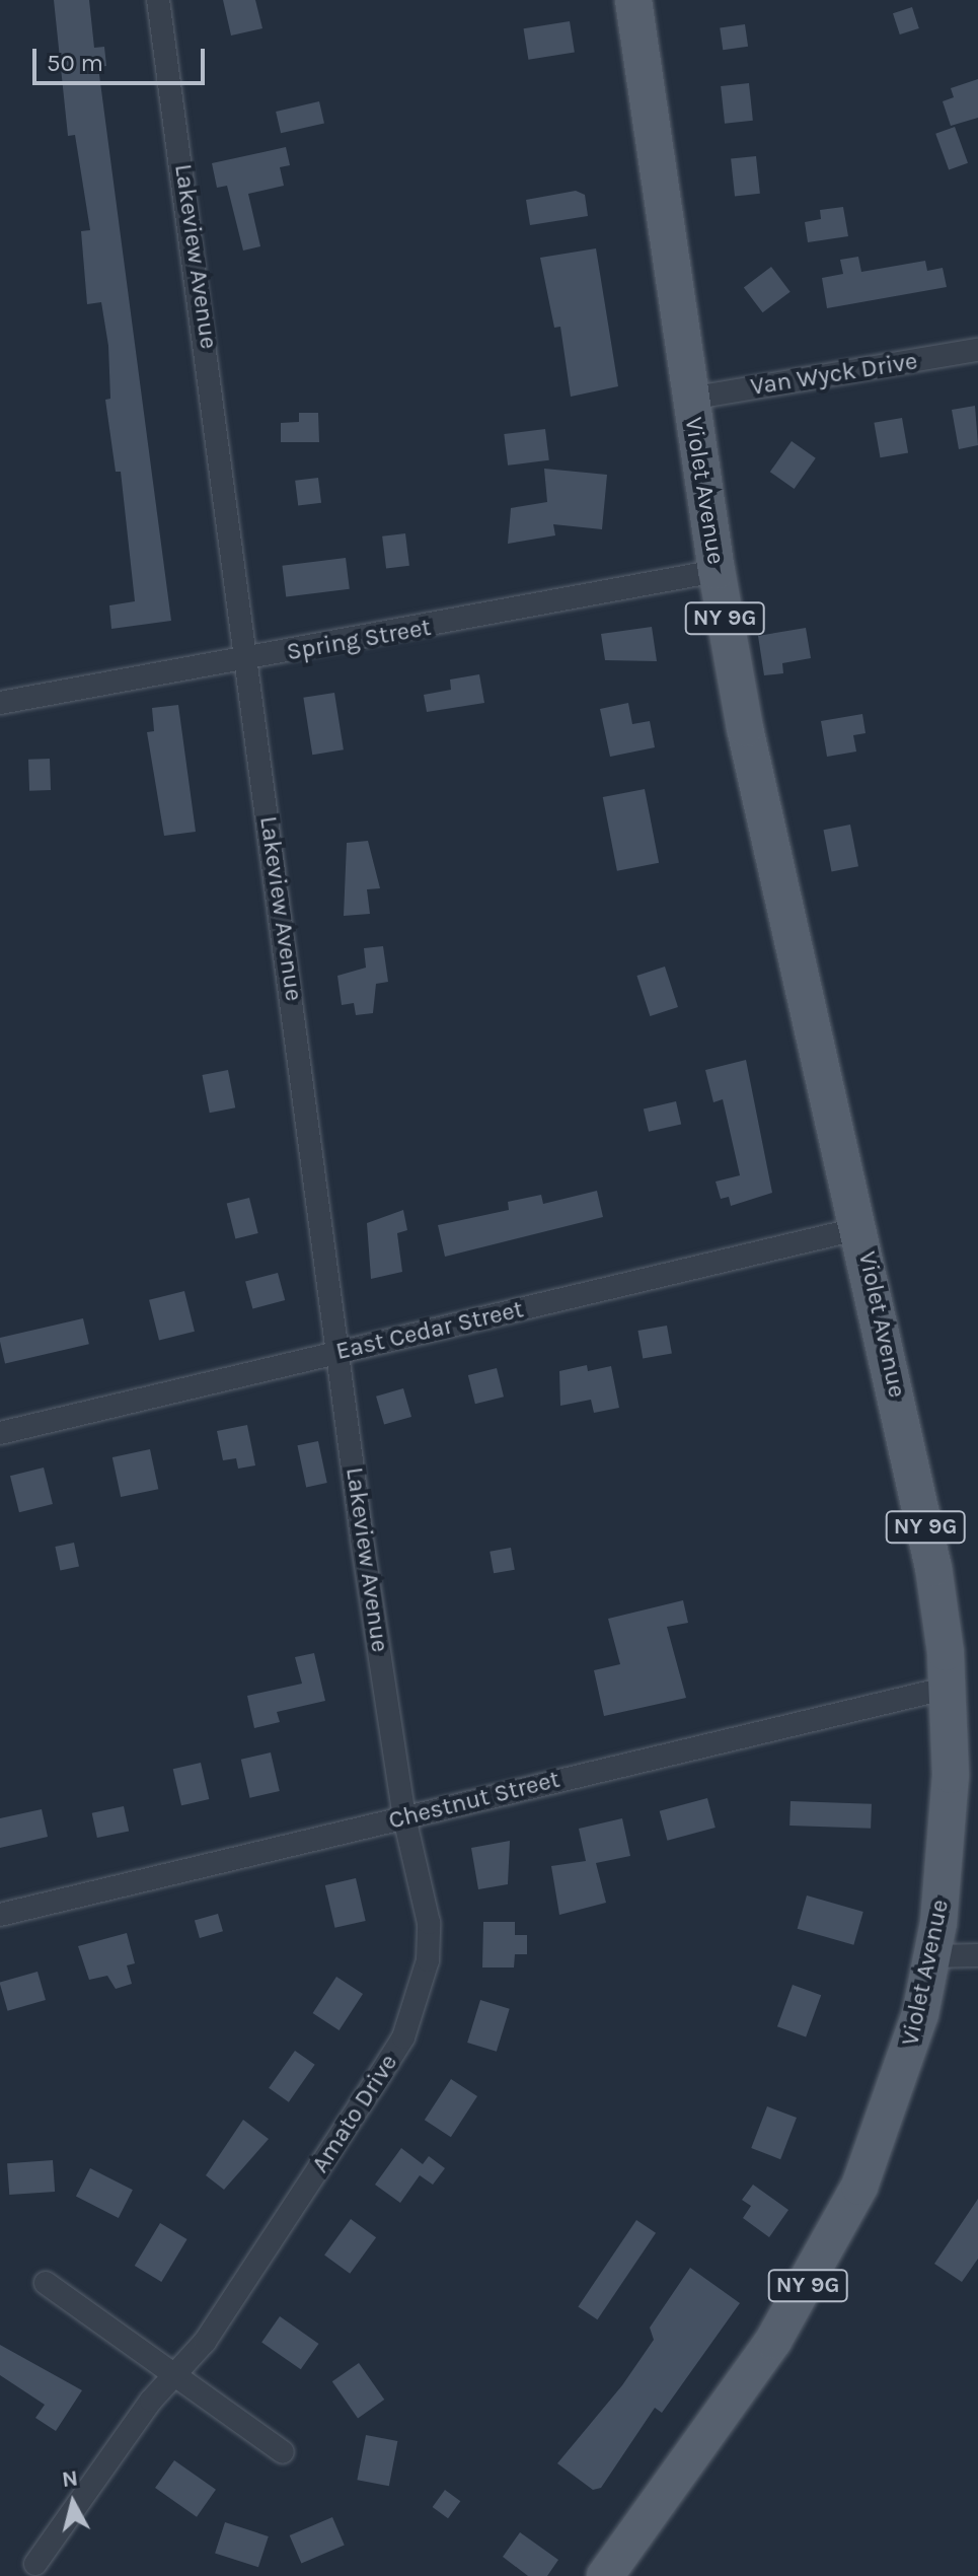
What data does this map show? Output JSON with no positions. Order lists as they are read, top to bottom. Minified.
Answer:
{"streets":{"main road":["Violet Avenue","NY 9G"],"street":["Lakeview Avenue","Van Wyck Drive","Spring Street","East Cedar Street","Chestnut Street","Amato Drive"]},"crossings":[["Lakeview Avenue","Spring Street"],["Lakeview Avenue","East Cedar Street"],["Lakeview Avenue","Chestnut Street"],["Lakeview Avenue","Amato Drive"],["Van Wyck Drive","Violet Avenue"],["Violet Avenue","Spring Street"],["Violet Avenue","East Cedar Street"],["Violet Avenue","Chestnut Street"],["Chestnut Street","Amato Drive"]],"scale_bar":"50 m","north":"top"}
